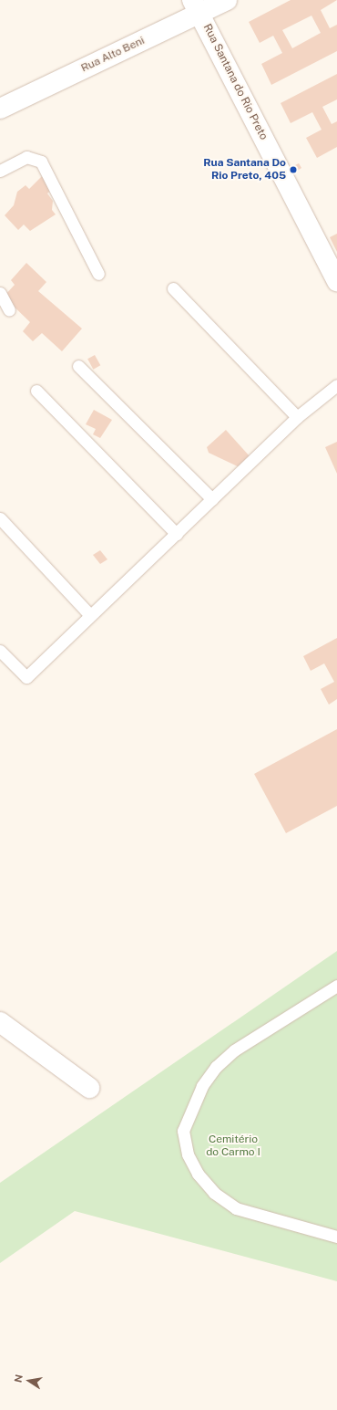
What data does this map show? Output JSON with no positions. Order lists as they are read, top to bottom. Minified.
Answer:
{"streets":{"street":["Rua Alto Beni","Rua Santana do Rio Preto"]},"crossings":[["Rua Alto Beni","Rua Santana do Rio Preto"]],"parks":["Cemitério do Carmo I"],"places":["Rua Santana Do Rio Preto, 405"],"north":"left"}
